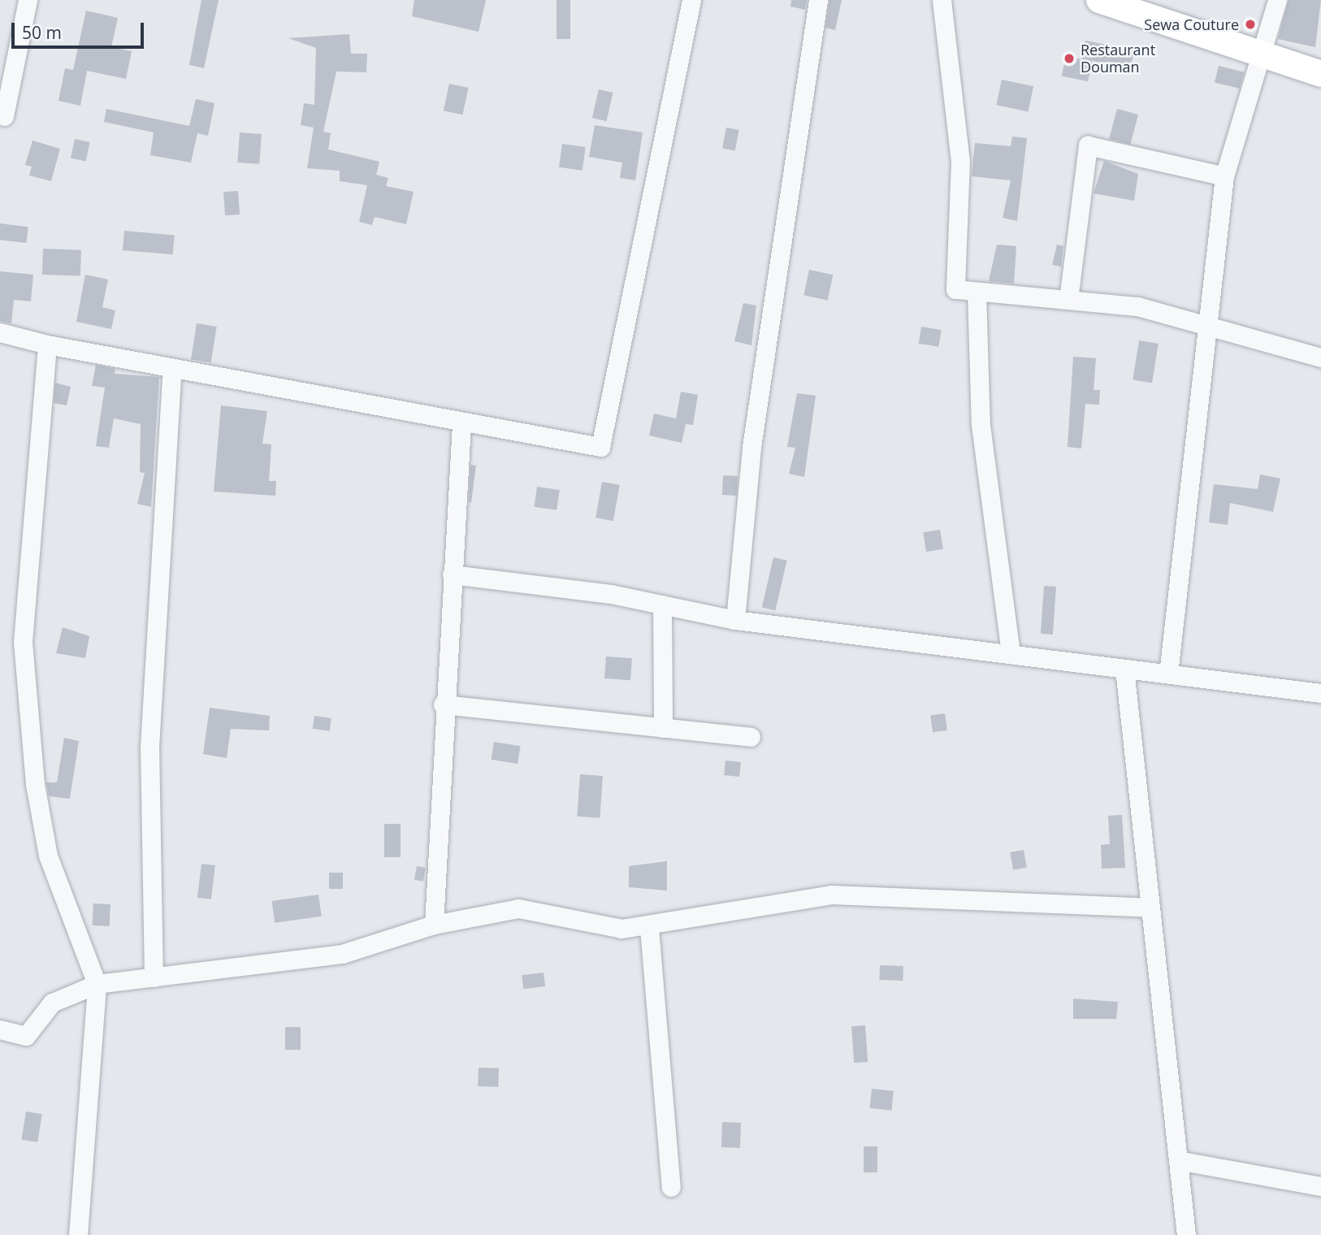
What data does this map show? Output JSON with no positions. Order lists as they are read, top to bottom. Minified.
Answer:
{"places":["Sewa Couture","Restaurant Douman"],"scale_bar":"50 m"}
